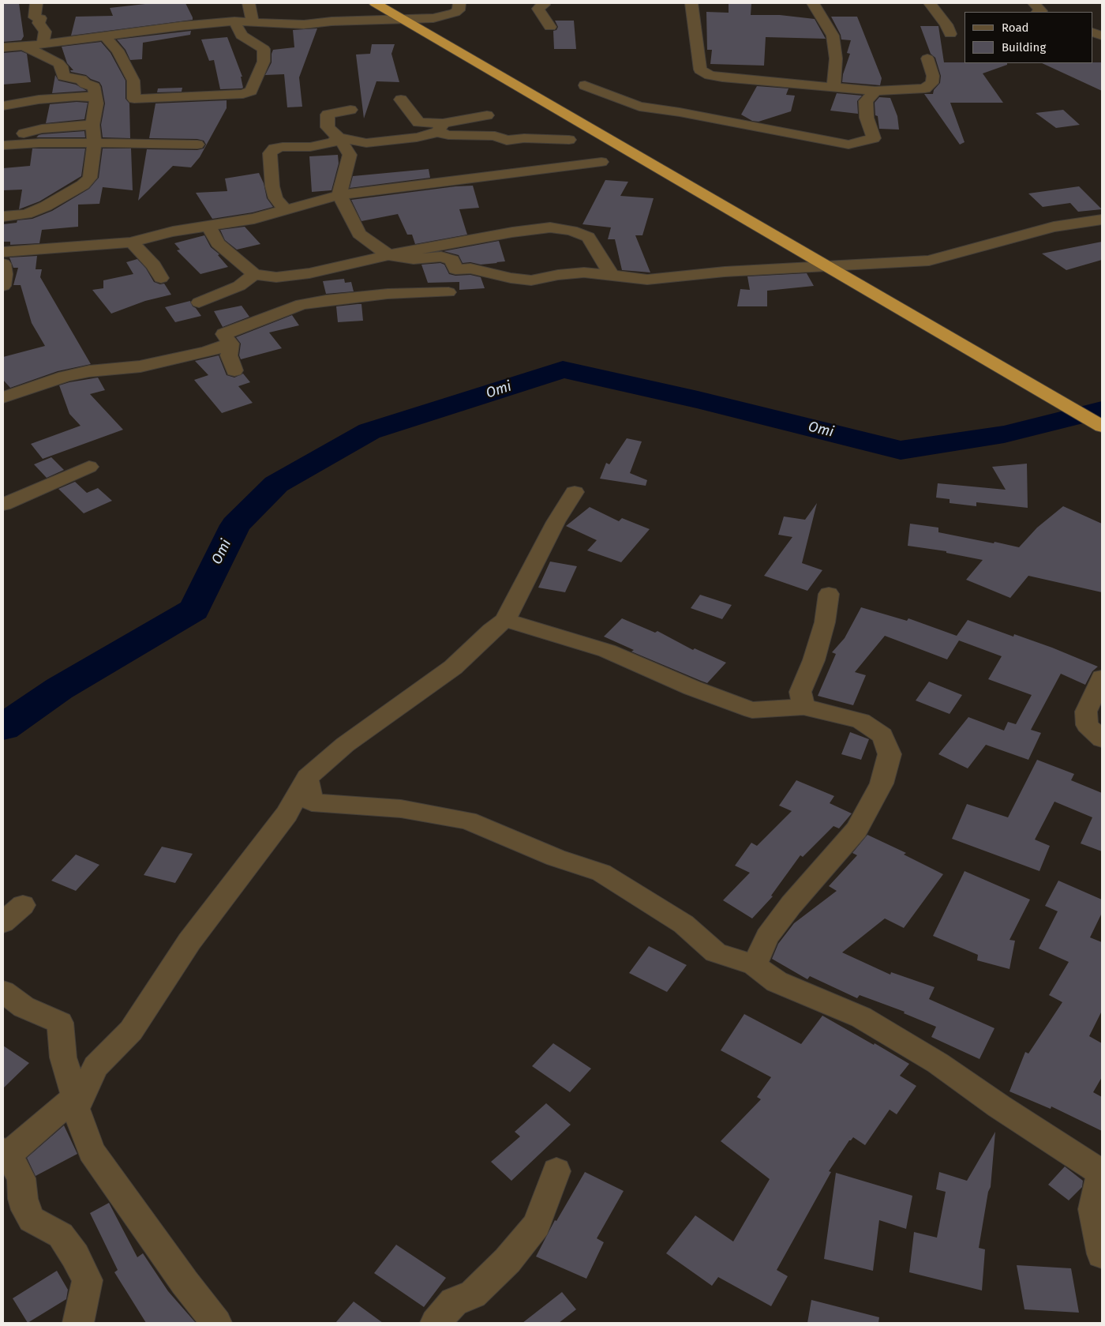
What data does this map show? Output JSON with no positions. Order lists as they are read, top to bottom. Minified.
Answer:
{"water":["Omi"],"legend":["Road","Building"]}
